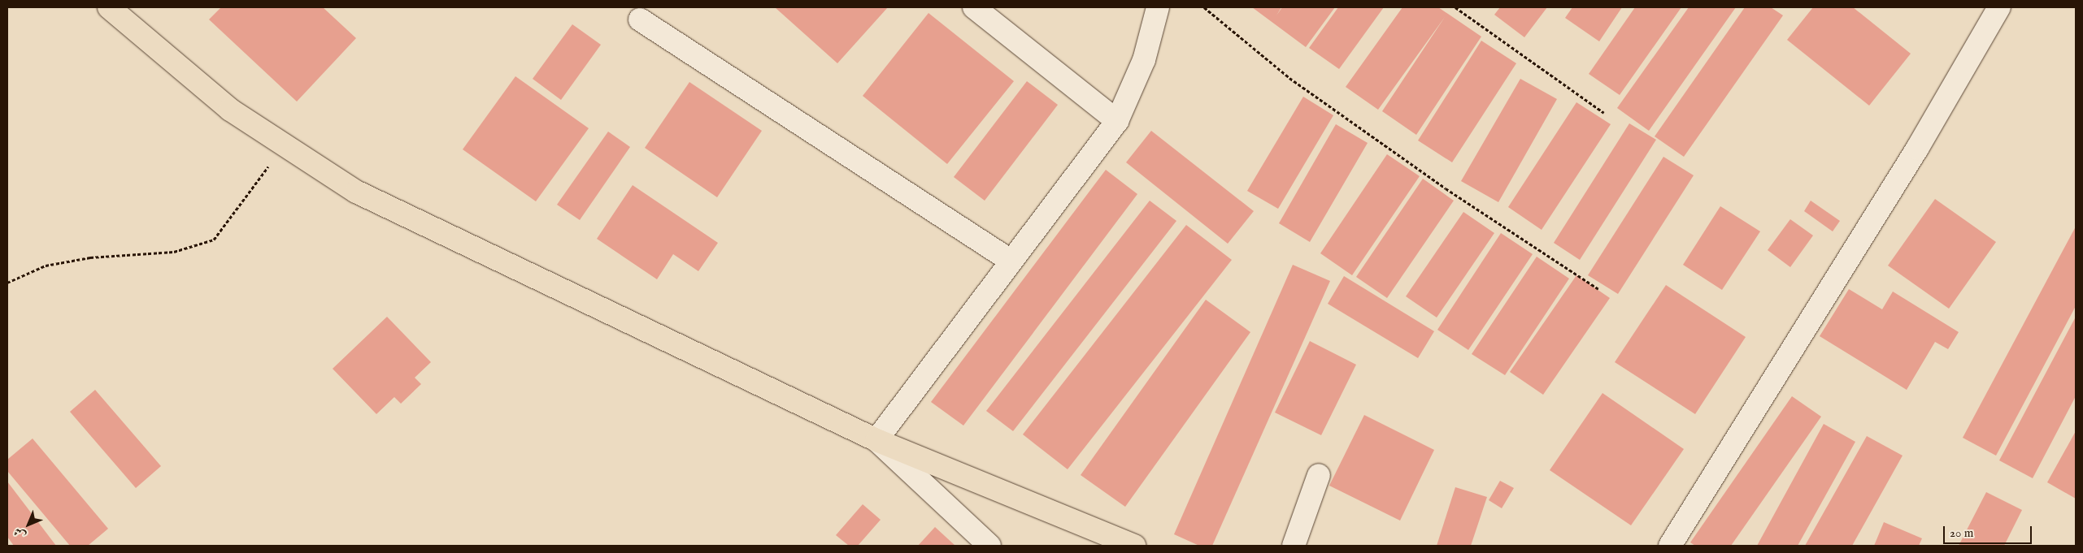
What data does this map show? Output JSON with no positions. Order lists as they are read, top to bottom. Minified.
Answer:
{"scale_bar":"20 m","north":"bottom left"}
